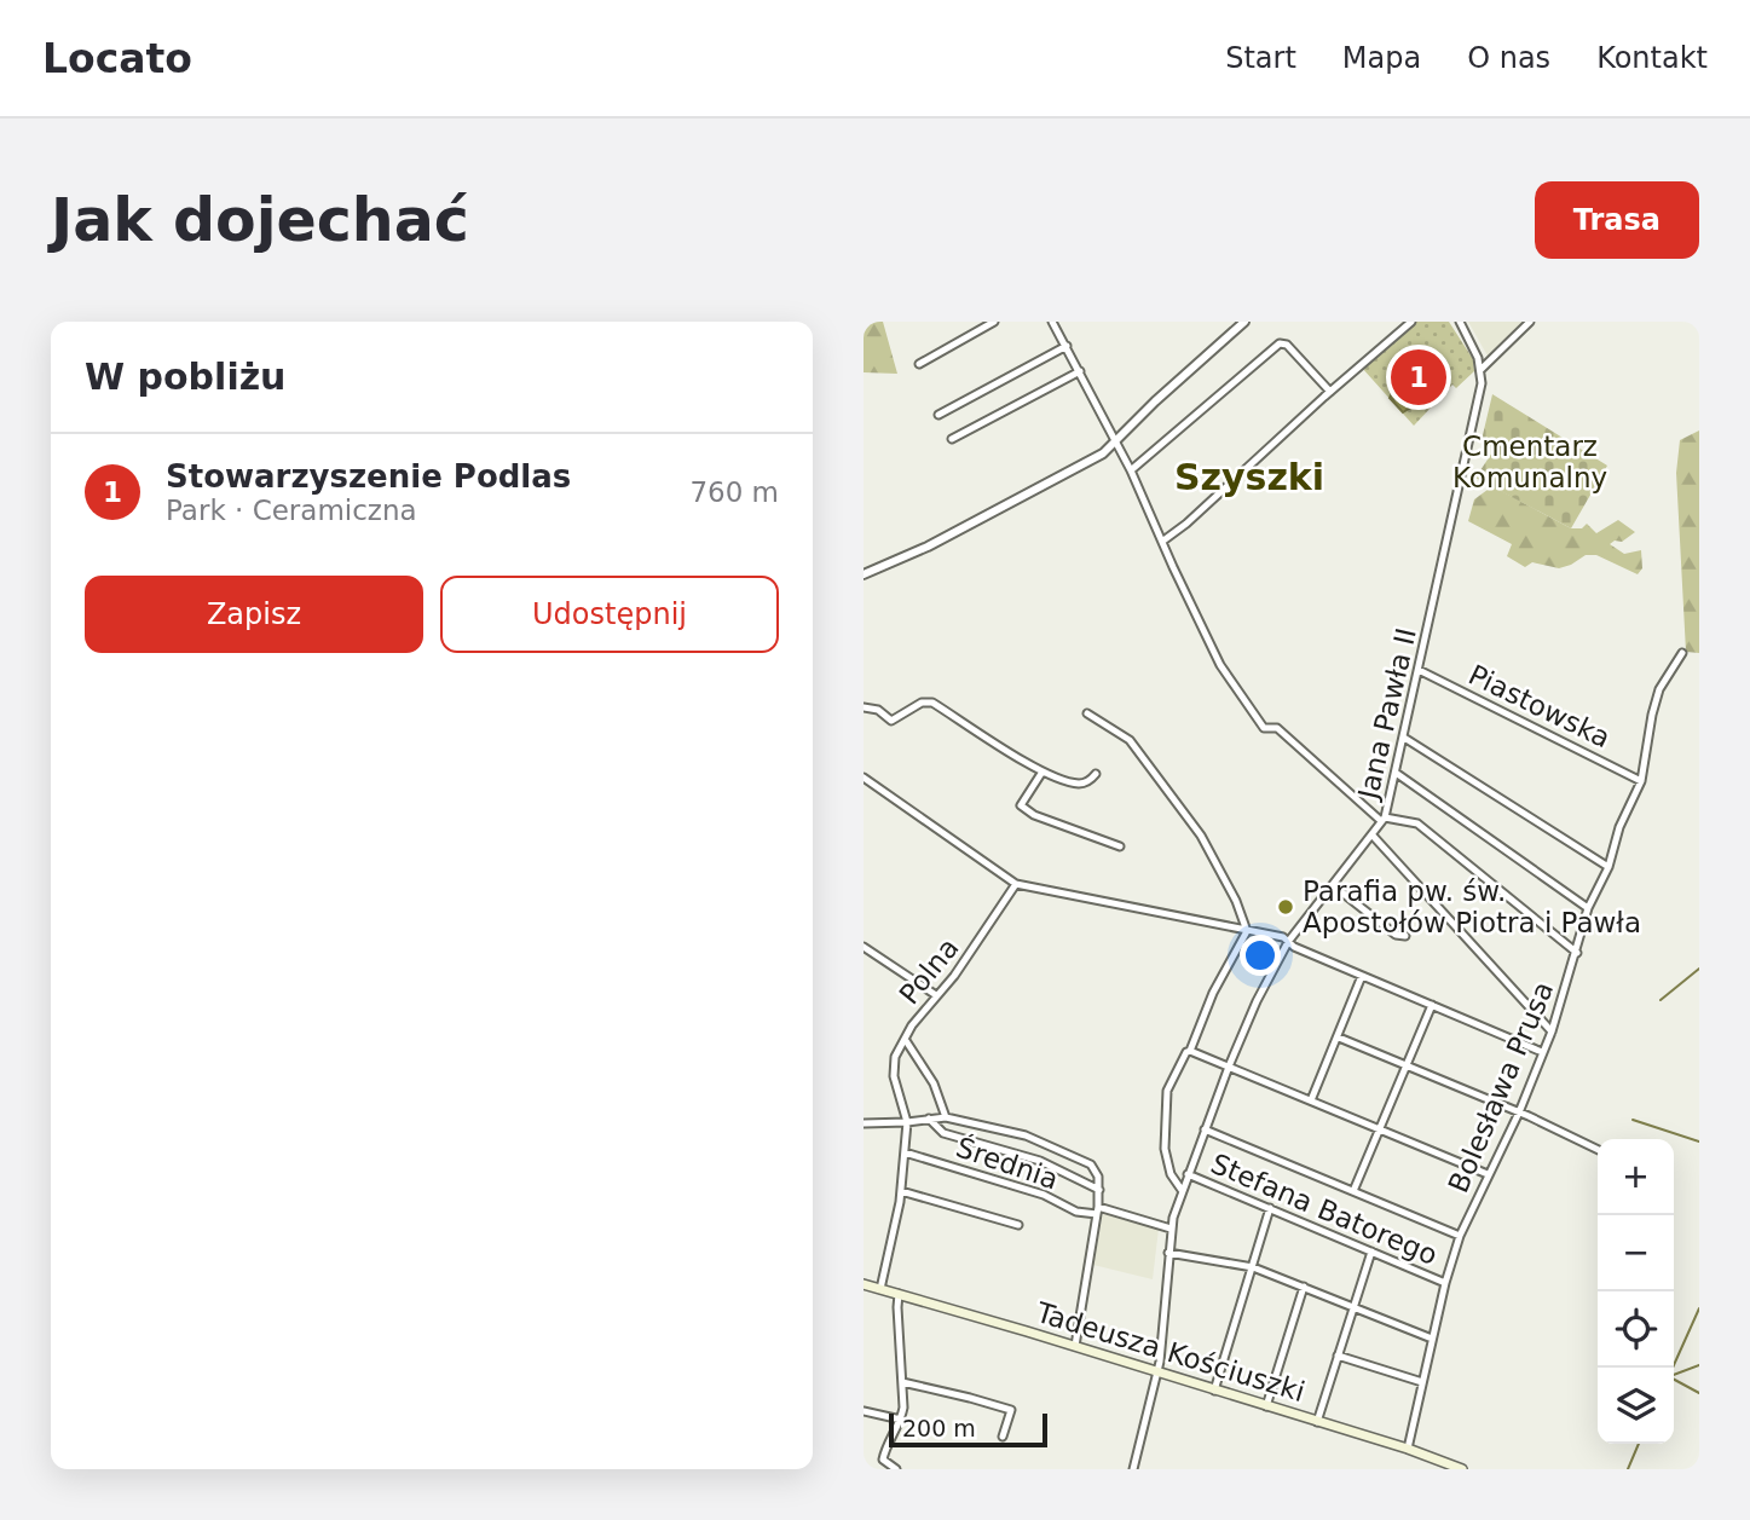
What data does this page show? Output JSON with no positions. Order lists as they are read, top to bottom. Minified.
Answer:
{"streets":{"main road":["Tadeusza Kościuszki"],"street":["Piastowska","Jana Pawła II","Polna","Bolesława Prusa","Średnia","Stefana Batorego"]},"crossings":[["Piastowska","Jana Pawła II"],["Piastowska","Bolesława Prusa"],["Jana Pawła II","Średnia"],["Jana Pawła II","Stefana Batorego"],["Jana Pawła II","Tadeusza Kościuszki"],["Polna","Średnia"],["Polna","Tadeusza Kościuszki"],["Bolesława Prusa","Stefana Batorego"],["Bolesława Prusa","Tadeusza Kościuszki"]],"districts":["Szyszki"],"parks":["Cmentarz Komunalny"],"places":["Parafia pw. św. Apostołów Piotra i Pawła"],"scale_bar":"200 m","page":{"header":"Locato","nav":["Start","Mapa","O nas","Kontakt"],"buttons":["Trasa",["Zapisz","Udostępnij"]],"title":"Jak dojechać","heading":"W pobliżu","pins":"1","list":[{"mark":"1","name":"Stowarzyszenie Podlas","note":"Park · Ceramiczna","value":"760 m"}],"map_buttons":["+","−"],"scale":"200 m"}}
